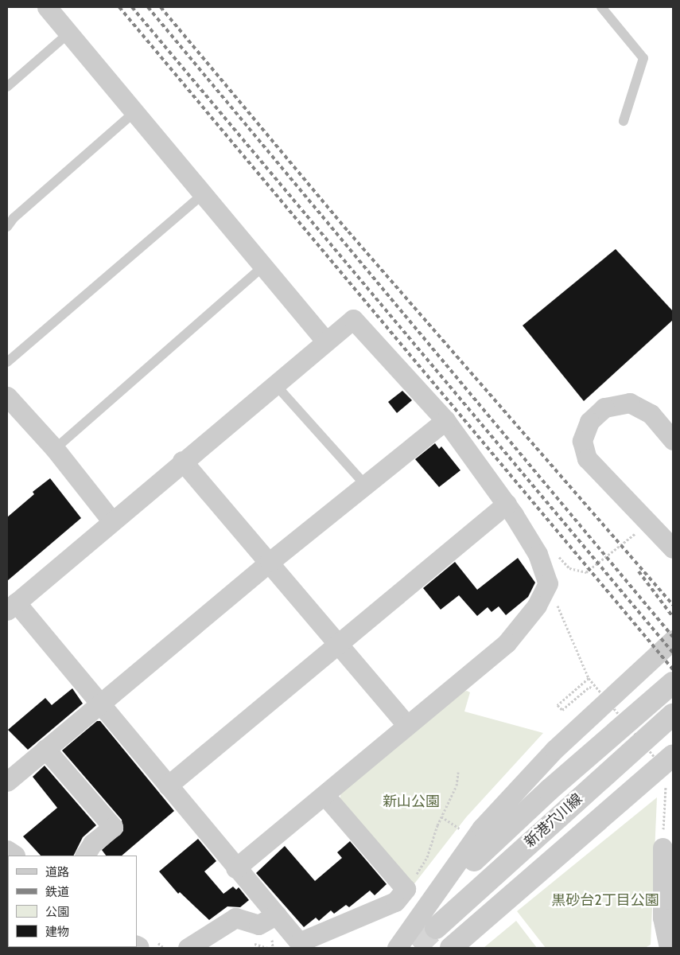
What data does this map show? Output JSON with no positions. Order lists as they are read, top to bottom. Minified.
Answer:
{"streets":{"street":["新港穴川線"]},"parks":["新山公園","黒砂台2丁目公園"],"legend":["道路","鉄道","公園","建物"]}
